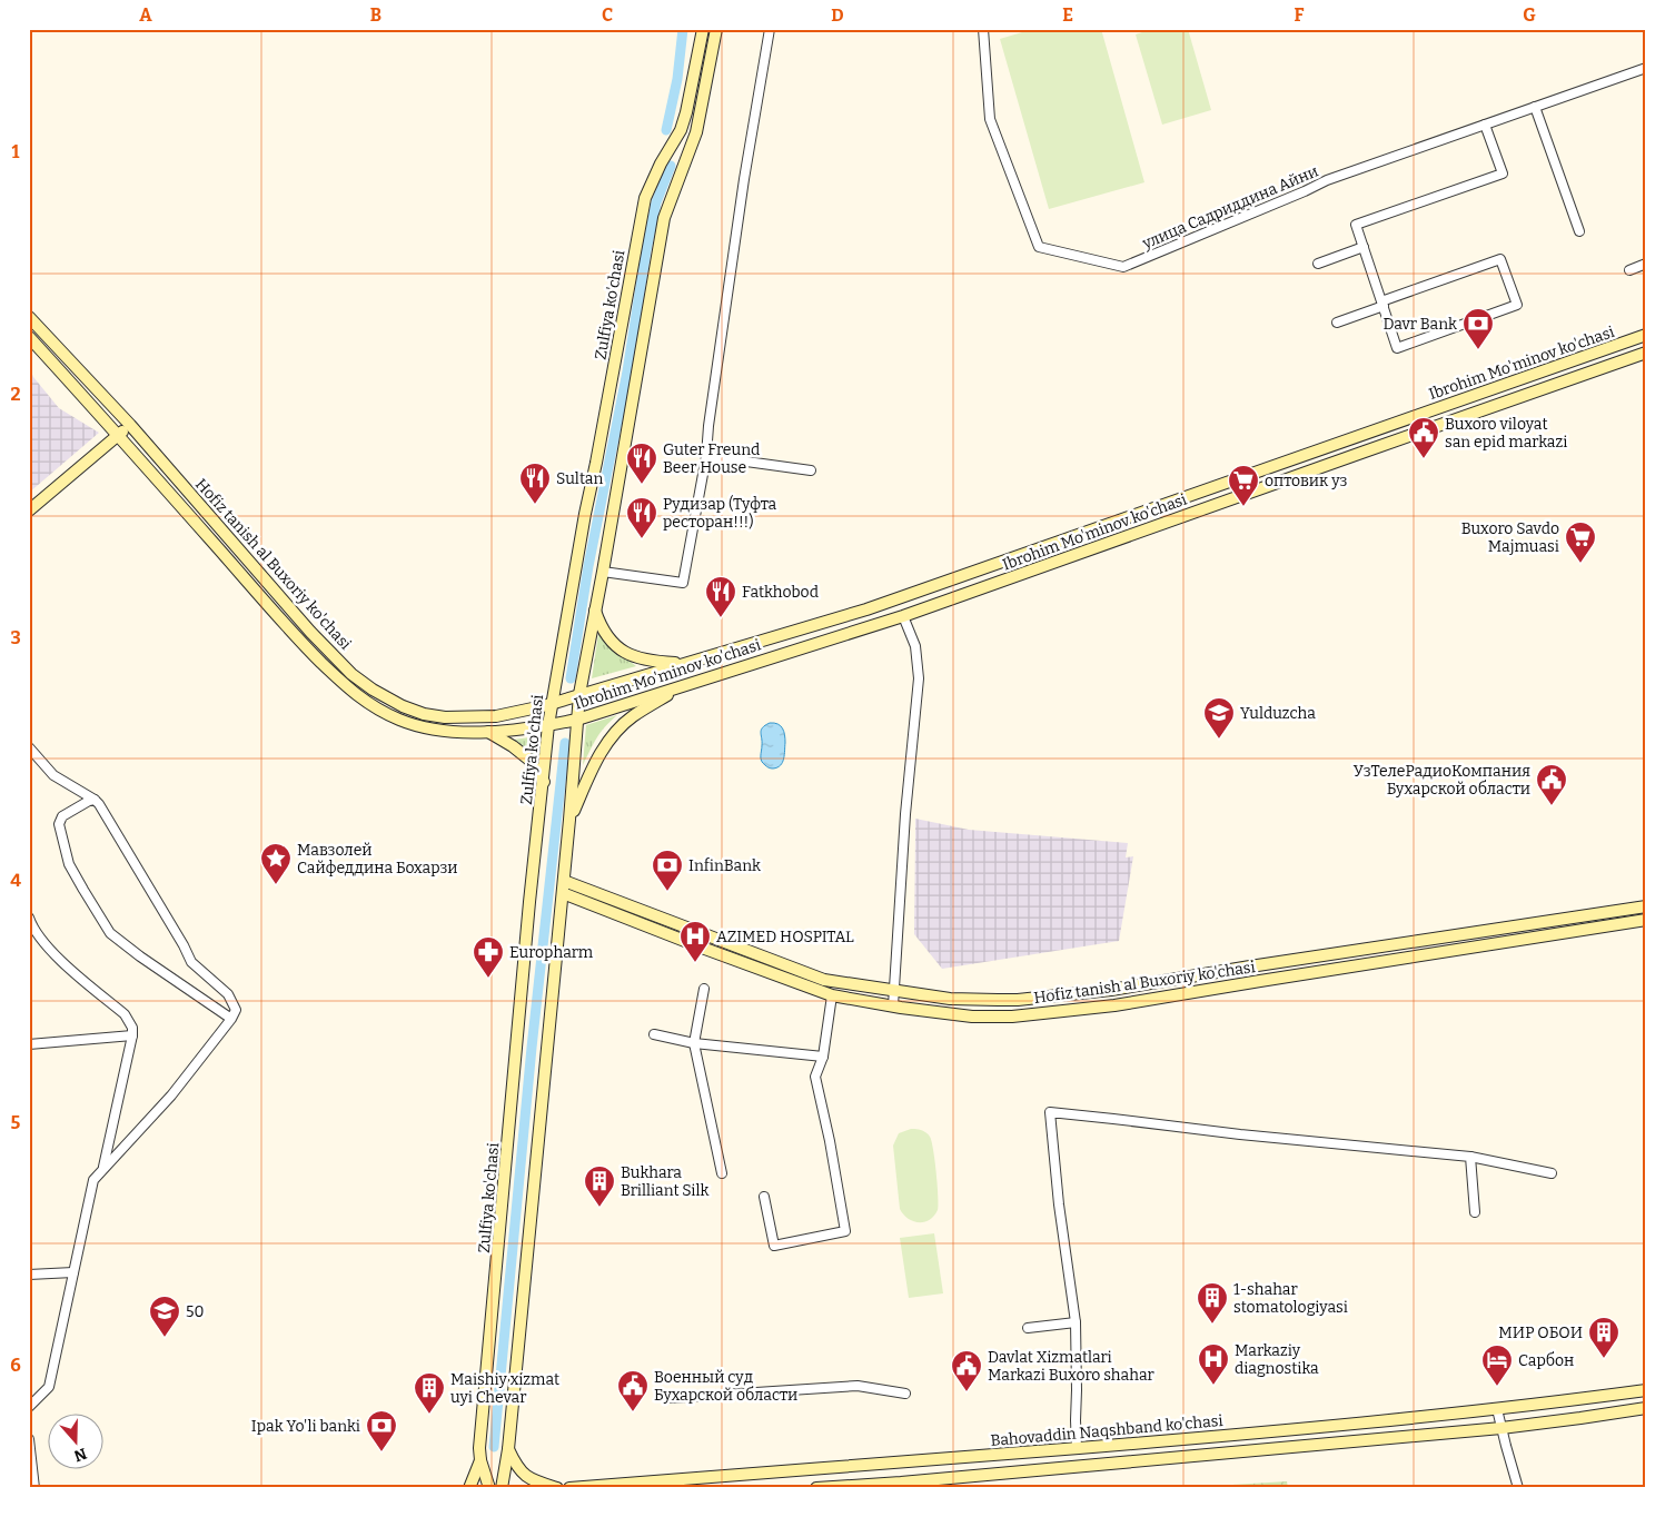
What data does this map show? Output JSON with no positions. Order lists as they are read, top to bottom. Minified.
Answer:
{"streets":{"main road":["Zulfiya ko'chasi","Ibrohim Mo'minov ko'chasi","Hofiz tanish al Buxoriy ko'chasi","Bahovaddin Naqshband ko'chasi"],"street":["улица Садриддина Айни"]},"crossings":[["Zulfiya ko'chasi","Ibrohim Mo'minov ko'chasi"],["Zulfiya ko'chasi","Hofiz tanish al Buxoriy ko'chasi"],["Ibrohim Mo'minov ko'chasi","Hofiz tanish al Buxoriy ko'chasi"]],"places":{"bank":["Davr Bank","InfinBank","Ipak Yo'li banki"],"public building":["Buxoro viloyat san epid markazi","УзТелеРадиоКомпания Бухарской области","Davlat Xizmatlari Markazi Buxoro shahar","Военный суд Бухарской области"],"restaurant":["Guter Freund Beer House","Sultan","Рудизар (Туфта ресторан!!!)","Fatkhobod"],"supermarket":["оптовик уз","Buxoro Savdo Majmuasi"],"school or university":["Yulduzcha","50"],"place":["Мавзолей Сайфеддина Бохарзи"],"hospital":["AZIMED HOSPITAL","Markaziy diagnostika"],"pharmacy":["Europharm"],"building":["Bukhara Brilliant Silk","1-shahar stomatologiyasi","МИР ОБОИ","Maishiy xizmat uyi Chevar"],"hotel":["Сарбон"]},"north":"bottom","grid":{"columns":["A","B","C","D","E","F","G"],"rows":["1","2","3","4","5","6"]}}
